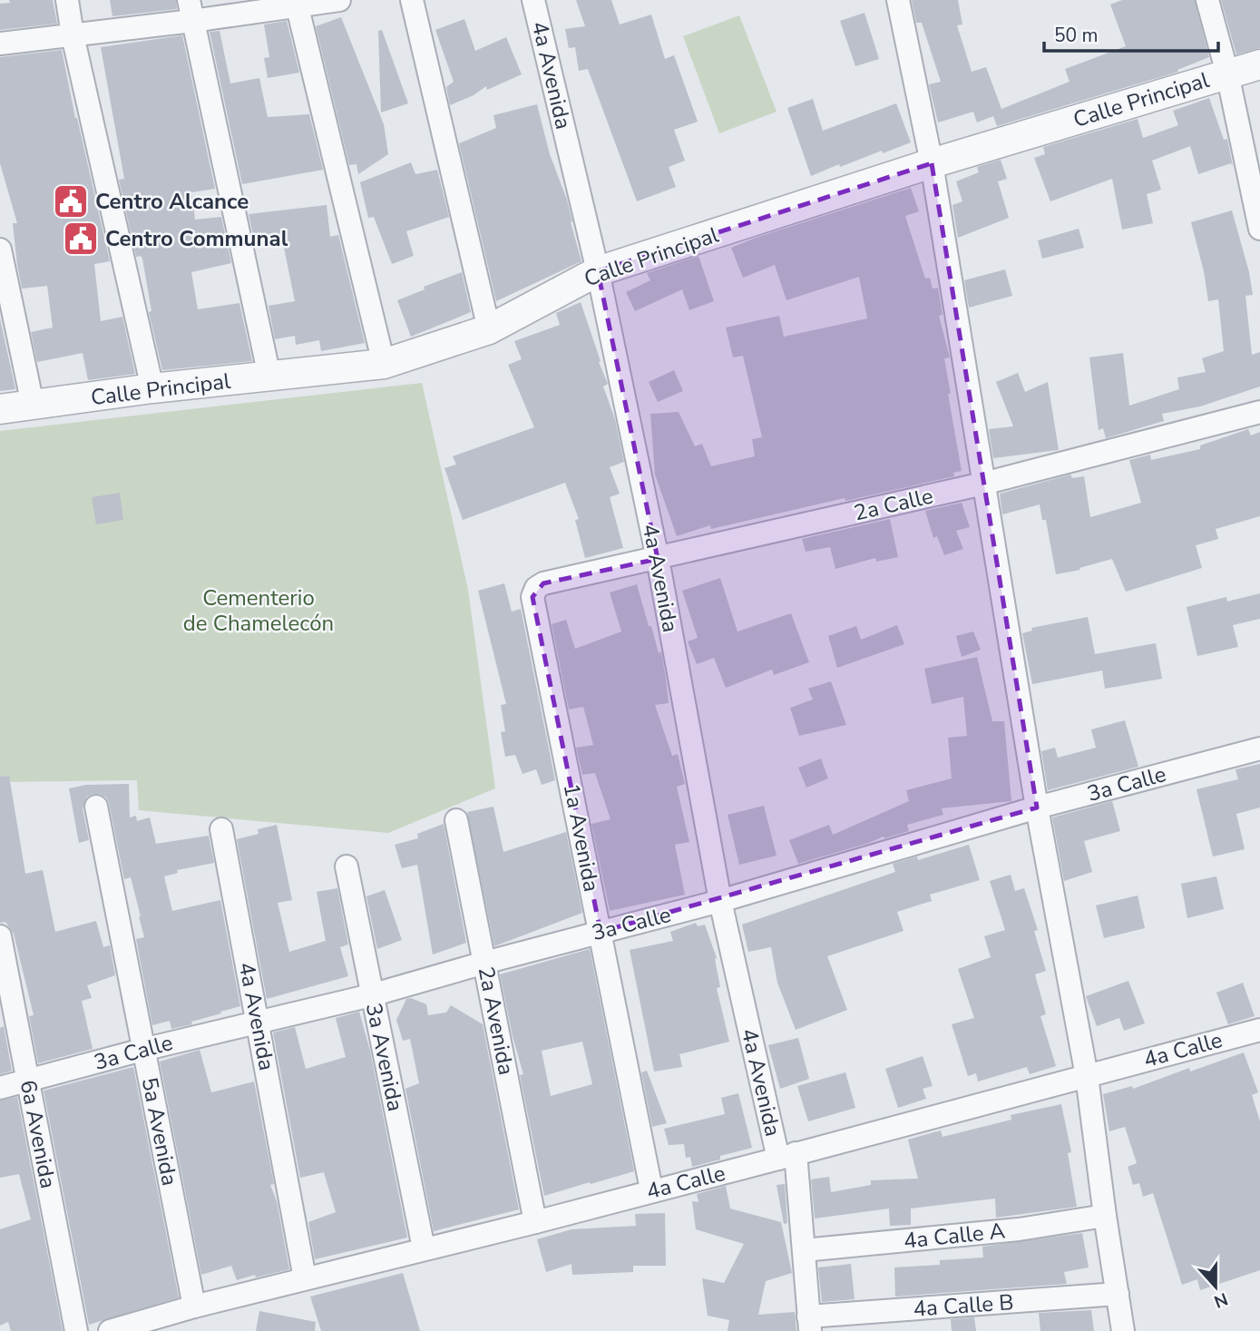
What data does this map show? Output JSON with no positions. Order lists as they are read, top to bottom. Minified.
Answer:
{"streets":{"street":["4a Avenida","Calle Principal","2a Calle","3a Calle","1a Avenida","2a Avenida","4a Calle","3a Avenida","5a Avenida","6a Avenida","4a Calle A","4a Calle B"]},"crossings":[["4a Avenida","Calle Principal"],["4a Avenida","2a Calle"],["4a Avenida","3a Calle"],["4a Avenida","4a Calle"],["4a Avenida","4a Calle A"],["4a Avenida","4a Calle B"],["2a Calle","1a Avenida"],["3a Calle","1a Avenida"],["3a Calle","2a Avenida"],["3a Calle","3a Avenida"],["3a Calle","5a Avenida"],["3a Calle","6a Avenida"],["1a Avenida","4a Calle"],["2a Avenida","4a Calle"],["4a Calle","3a Avenida"],["4a Calle","5a Avenida"]],"parks":["Cementerio de Chamelecón"],"places":{"public building":["Centro Alcance","Centro Communal"]},"scale_bar":"50 m","north":"bottom"}
